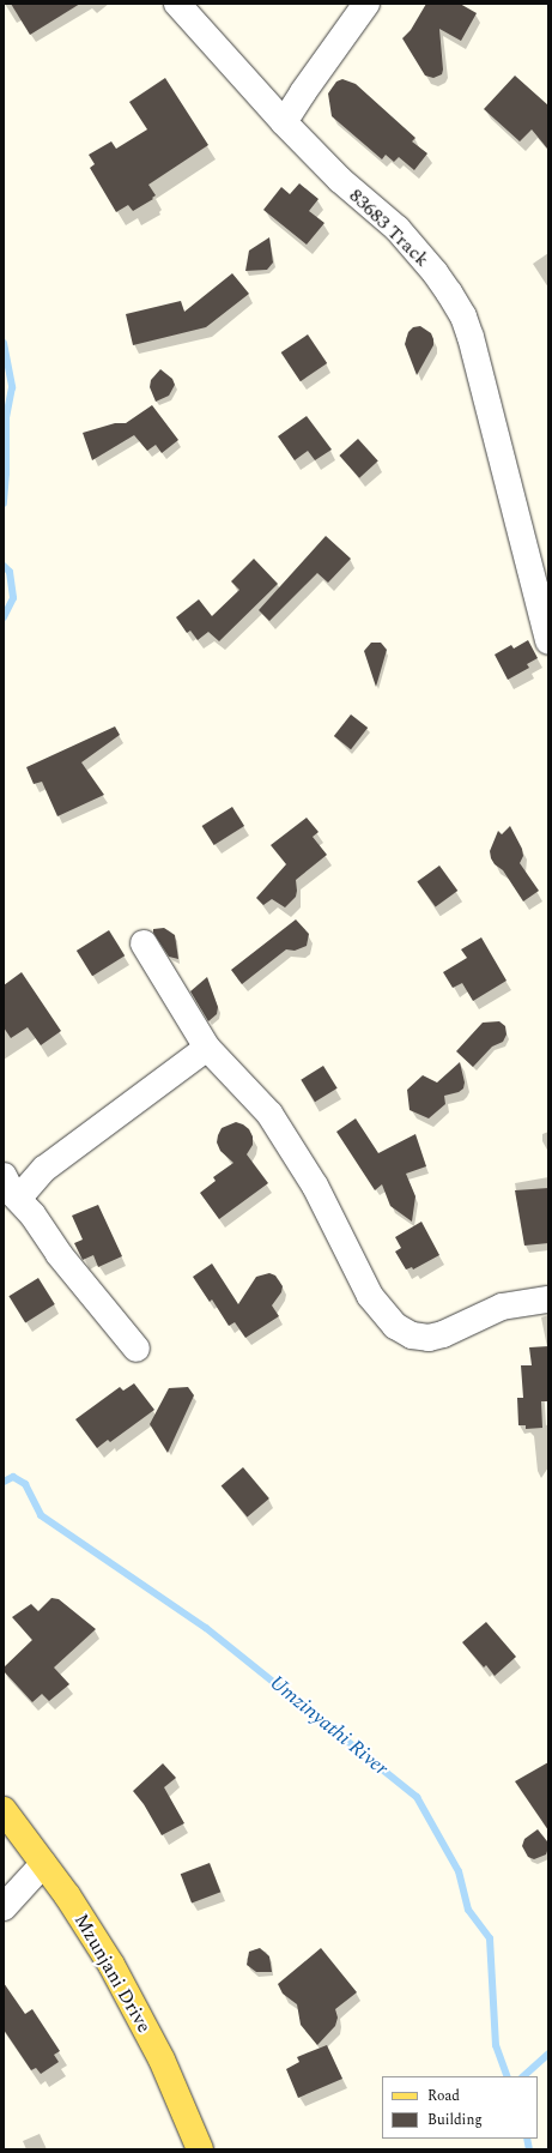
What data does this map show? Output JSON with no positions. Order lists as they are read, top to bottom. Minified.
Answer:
{"streets":{"main road":["Mzunjani Drive"],"street":["83683 Track"]},"water":["Umzinyathi River"],"legend":["Road","Building"]}
